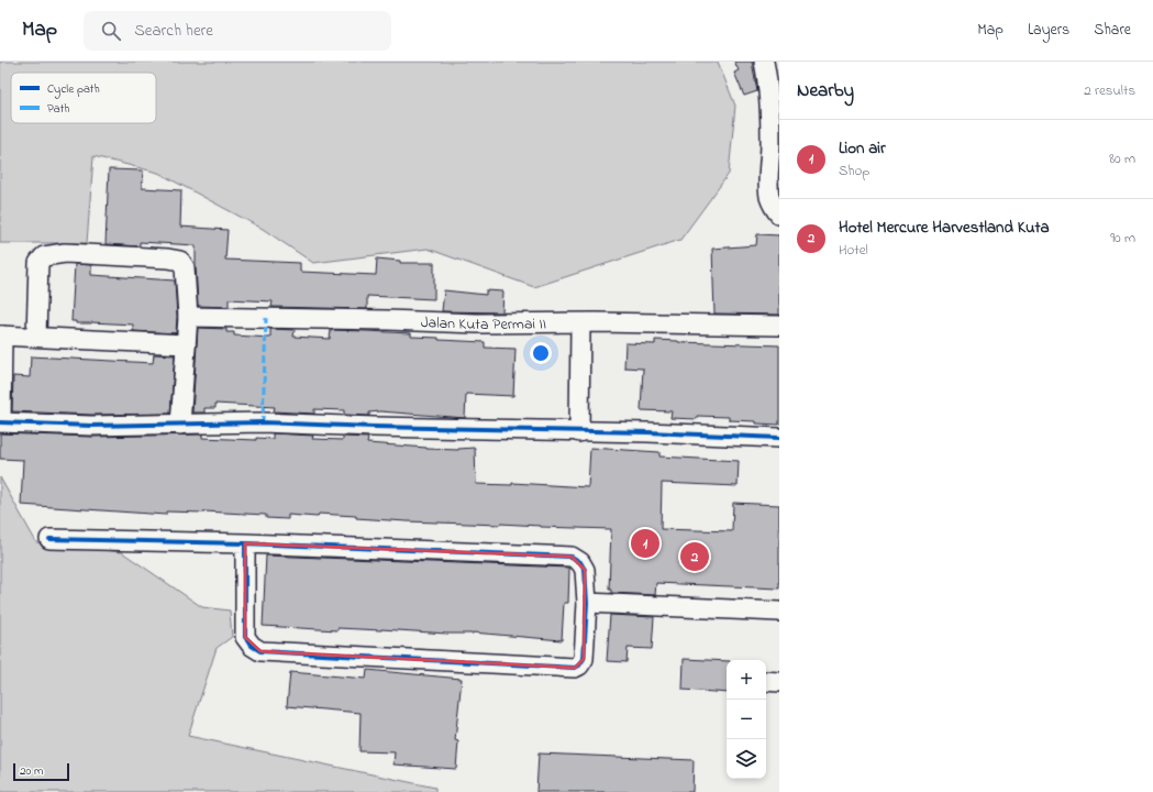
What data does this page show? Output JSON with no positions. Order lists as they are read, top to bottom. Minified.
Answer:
{"streets":{"street":["Jalan Kuta Permai II"]},"legend":["Cycle path","Path"],"scale_bar":"20 m","page":{"header":"Map","search":"Search here","nav":["Map","Layers","Share"],"heading":["Nearby","2 results"],"list":[{"mark":"1","name":"Lion air","note":"Shop","value":"80 m"},{"mark":"2","name":"Hotel Mercure Harvestland Kuta","note":"Hotel","value":"90 m"}],"pins":["1","2"],"map_buttons":["+","−"],"scale":"20 m"}}
